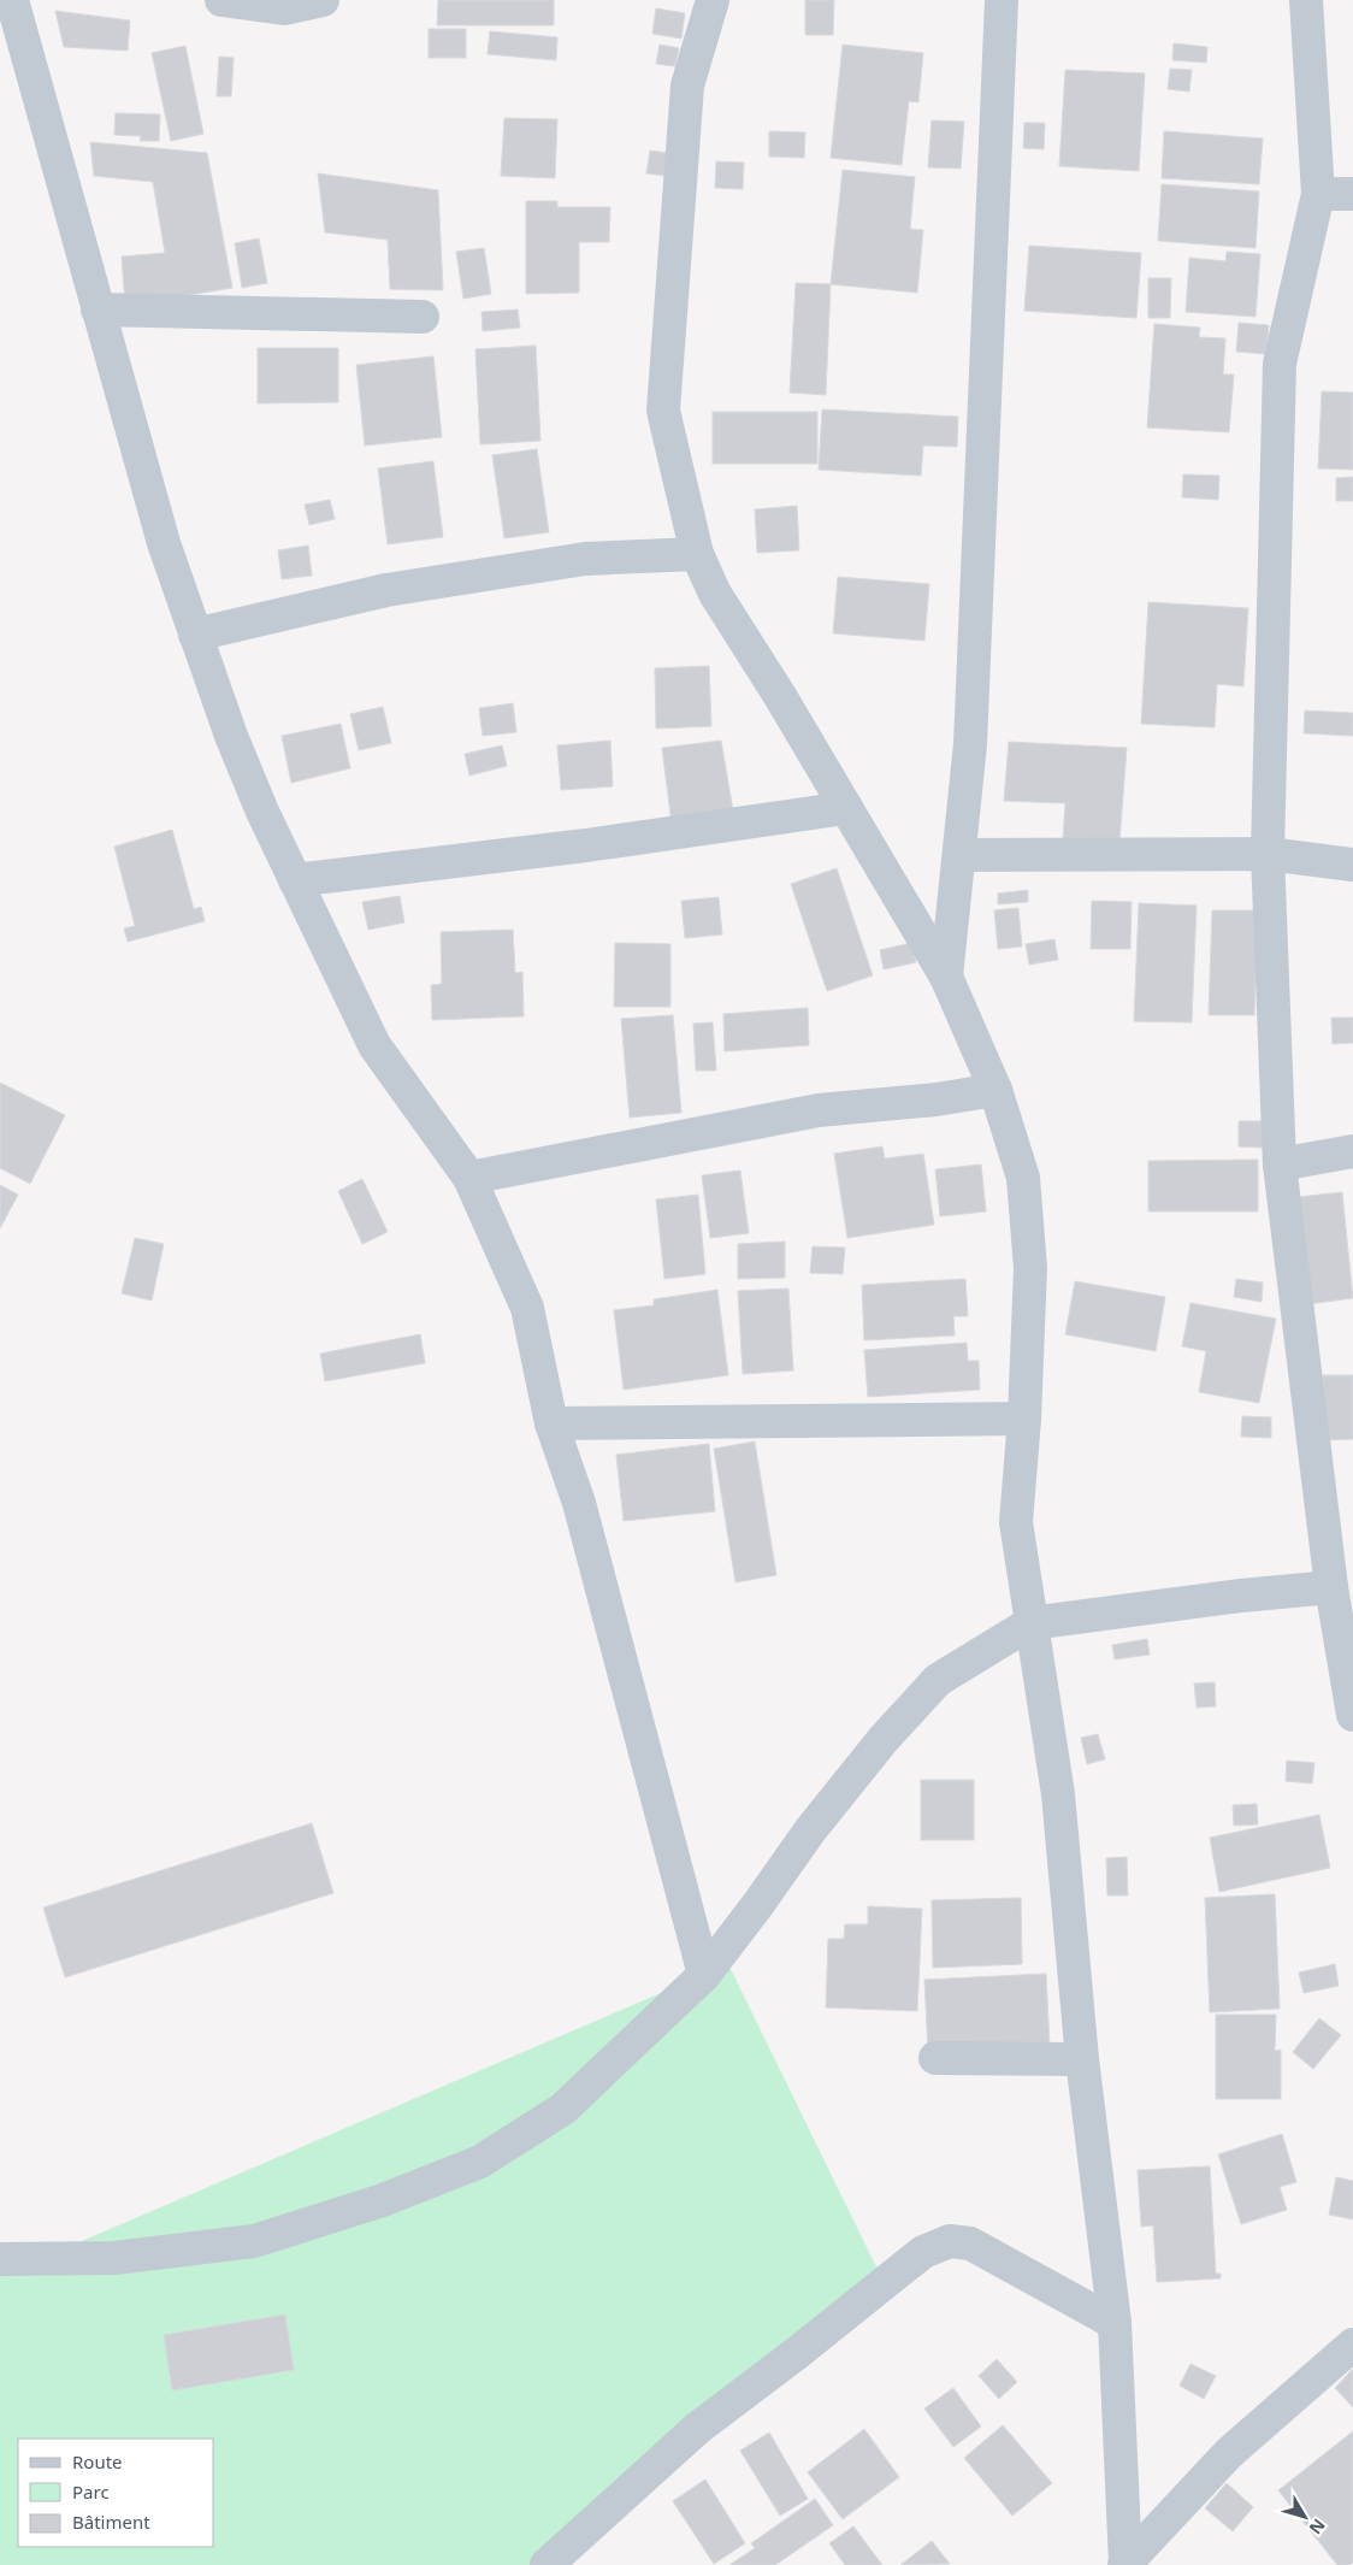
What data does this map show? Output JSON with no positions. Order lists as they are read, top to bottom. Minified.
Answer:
{"legend":["Route","Parc","Bâtiment"],"north":"bottom right"}
